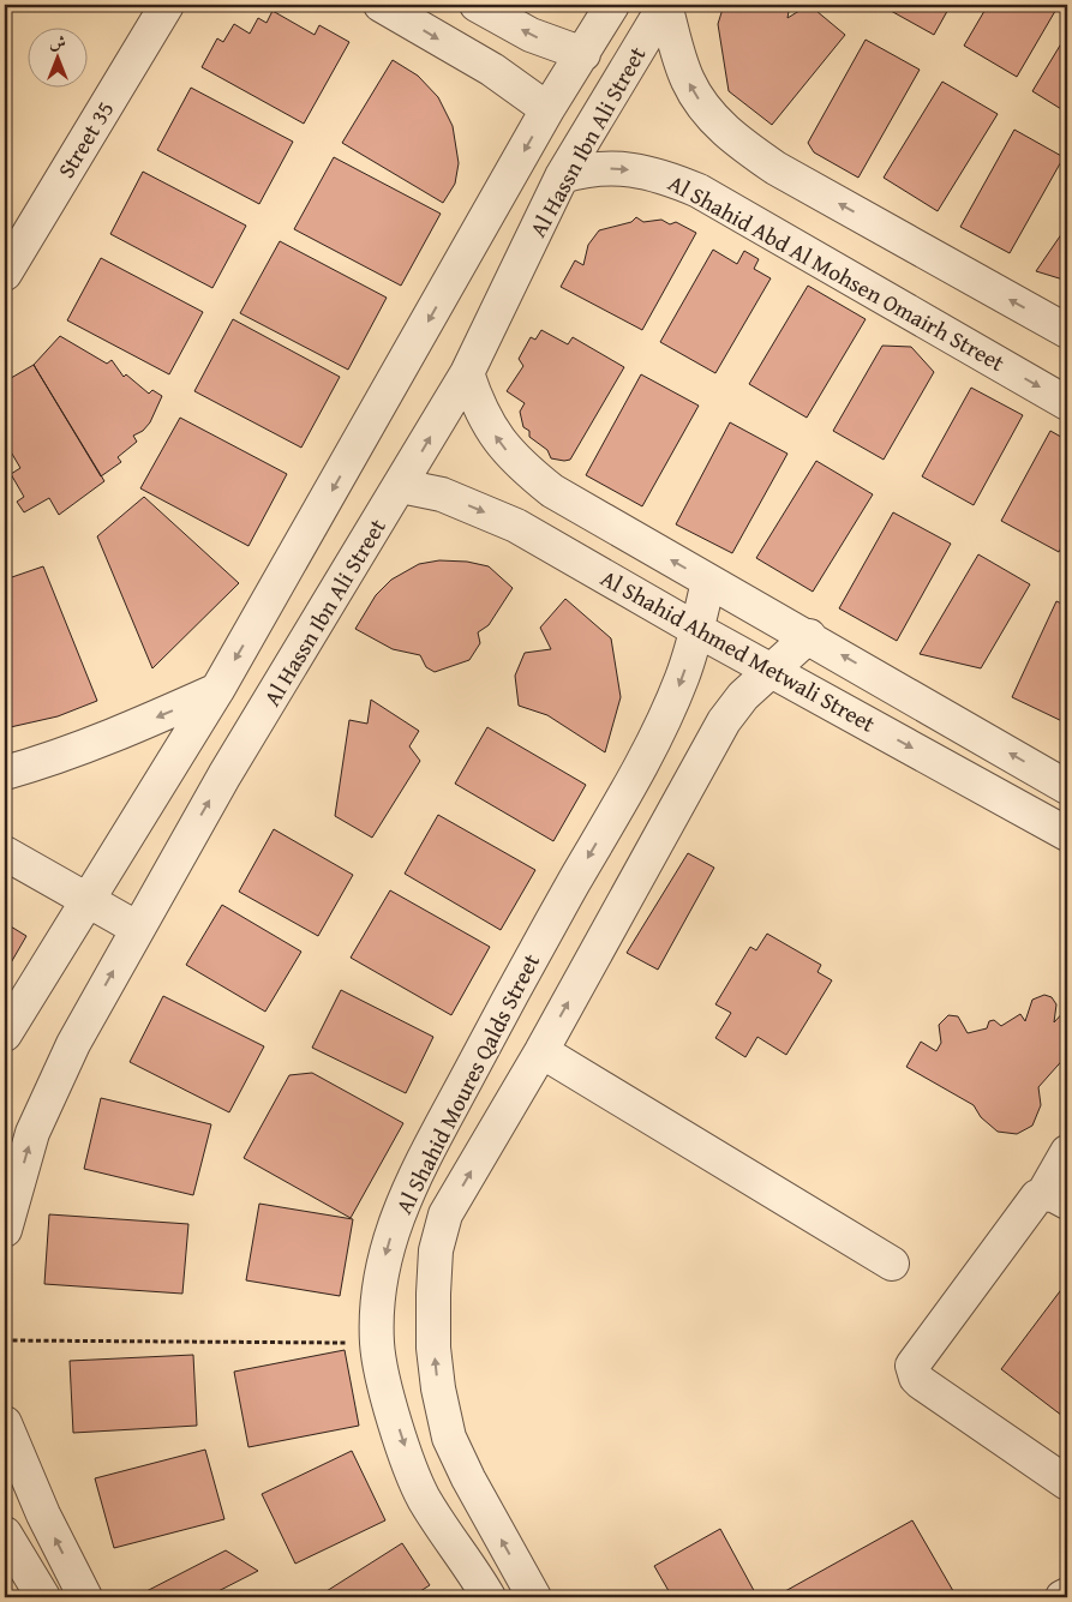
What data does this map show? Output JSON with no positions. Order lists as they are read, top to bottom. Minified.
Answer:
{"streets":{"street":["Street 35","Al Hassn Ibn Ali Street","Al Shahid Abd Al Mohsen Omairh Street","Al Shahid Ahmed Metwali Street","Al Shahid Moures Qalds Street"]},"crossings":[["Al Hassn Ibn Ali Street","Al Shahid Abd Al Mohsen Omairh Street"],["Al Hassn Ibn Ali Street","Al Shahid Ahmed Metwali Street"],["Al Shahid Ahmed Metwali Street","Al Shahid Moures Qalds Street"]],"north":"top"}
